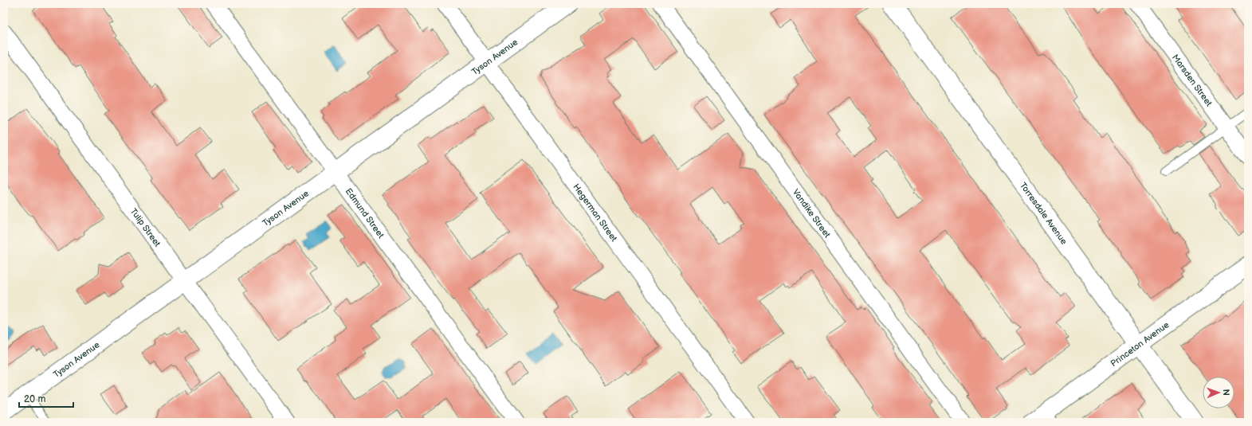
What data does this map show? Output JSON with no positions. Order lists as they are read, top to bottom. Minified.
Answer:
{"streets":{"street":["Tyson Avenue","Marsden Street","Edmund Street","Hegerman Street","Vandike Street","Torresdale Avenue","Tulip Street","Princeton Avenue"]},"crossings":[["Tyson Avenue","Edmund Street"],["Tyson Avenue","Hegerman Street"],["Tyson Avenue","Tulip Street"],["Torresdale Avenue","Princeton Avenue"]],"scale_bar":"20 m","north":"right"}
